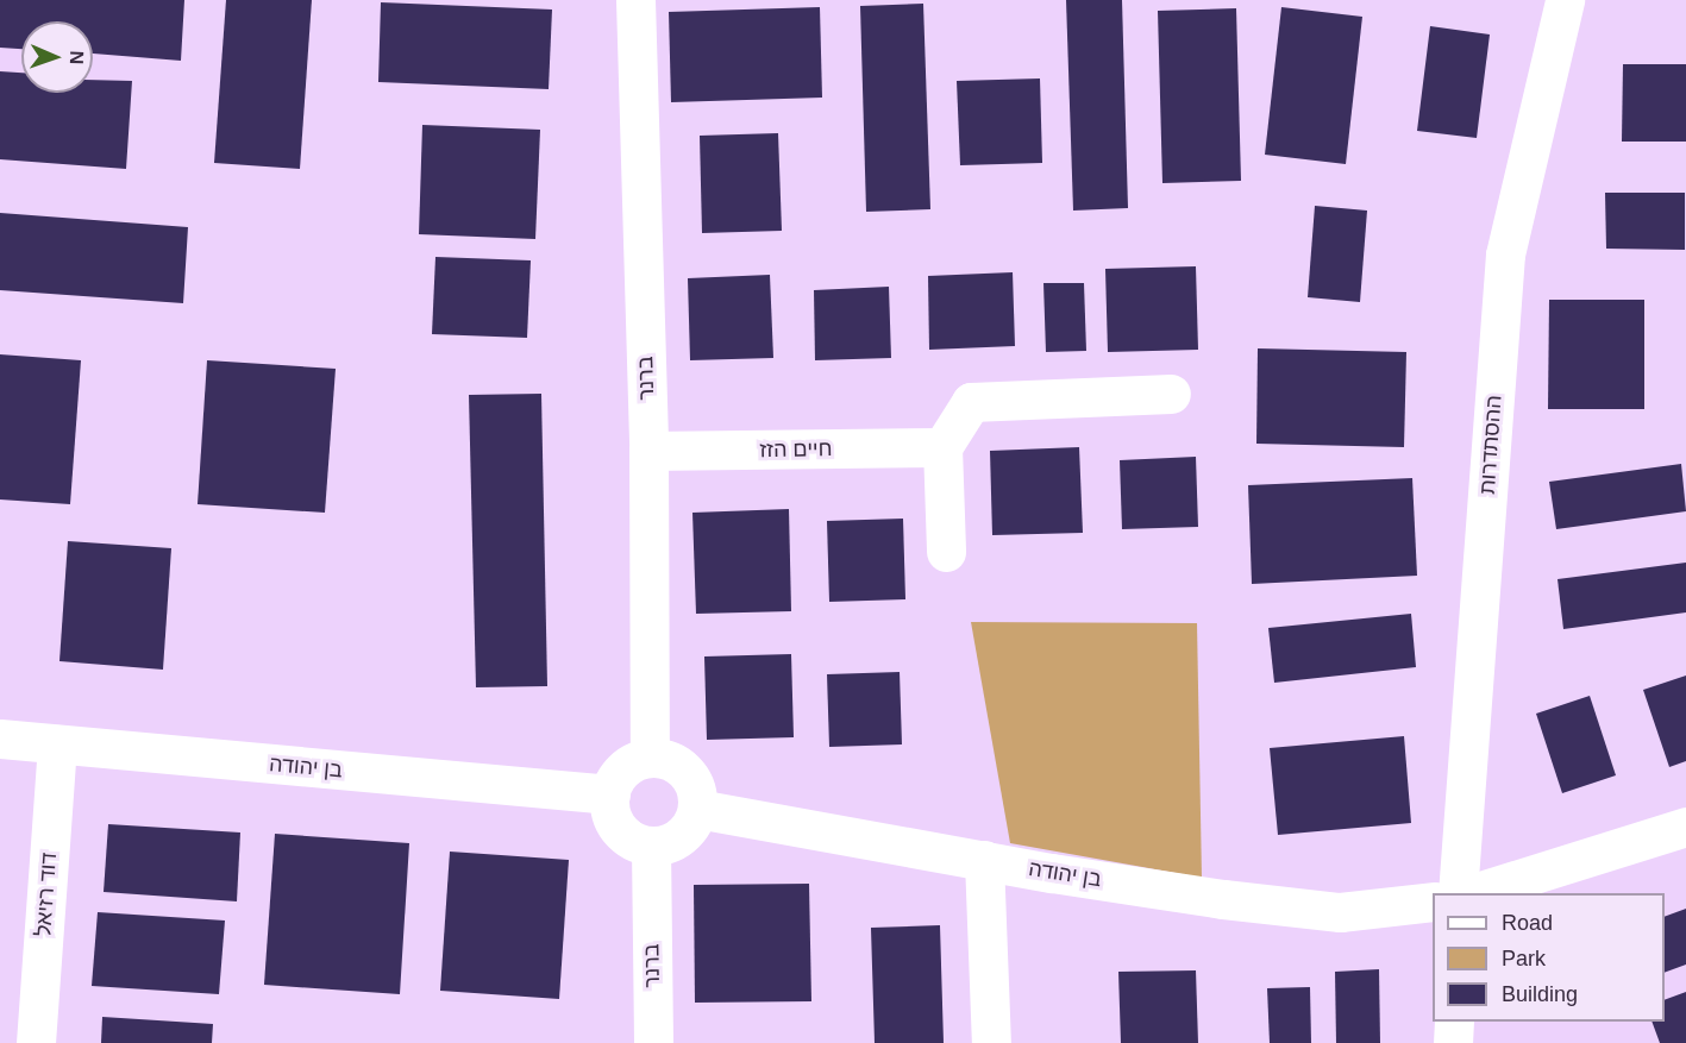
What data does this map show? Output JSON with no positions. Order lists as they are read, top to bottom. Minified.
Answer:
{"streets":{"street":["ברנר","ההסתדרות","חיים הזז","בן יהודה","דוד רזיאל"]},"crossings":[["ברנר","חיים הזז"],["ברנר","בן יהודה"],["בן יהודה","דוד רזיאל"]],"legend":["Road","Park","Building"],"north":"right"}
